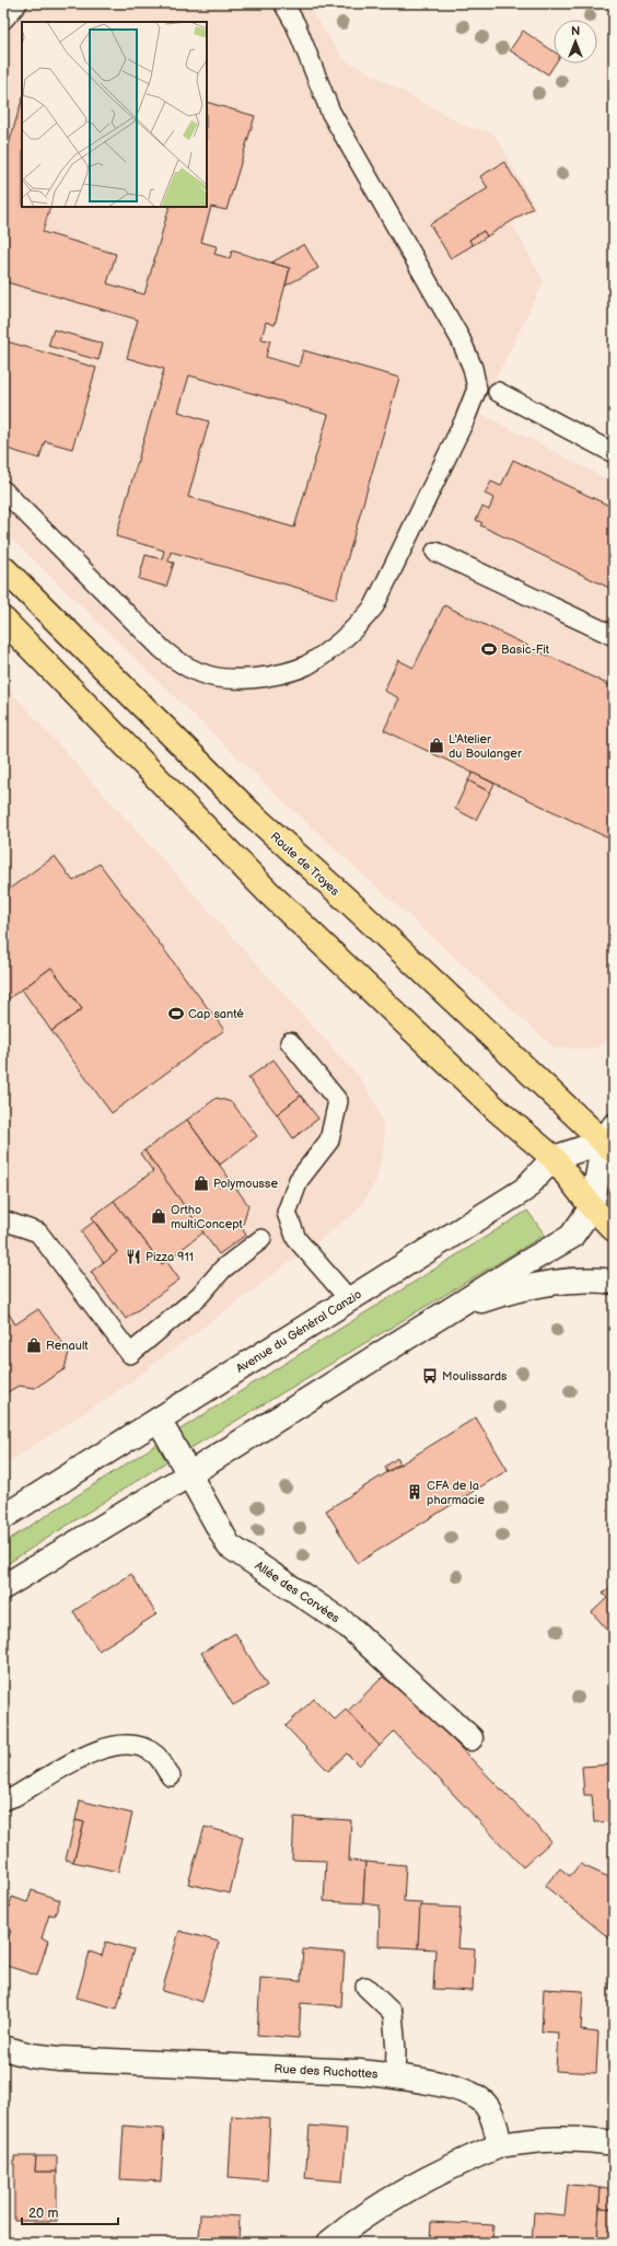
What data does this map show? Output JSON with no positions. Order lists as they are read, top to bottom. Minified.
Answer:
{"streets":{"main road":["Route de Troyes"],"street":["Avenue du Général Canzio","Allée des Corvées","Rue des Ruchottes"]},"crossings":[["Route de Troyes","Avenue du Général Canzio"],["Avenue du Général Canzio","Allée des Corvées"]],"places":{"sports":["Basic-Fit","Cap santé"],"shop":["L'Atelier du Boulanger","Polymousse","Ortho multiConcept","Renault"],"restaurant":["Pizza 911"],"bus stop":["Moulissards"],"building":["CFA de la pharmacie"]},"scale_bar":"20 m","north":"top"}
